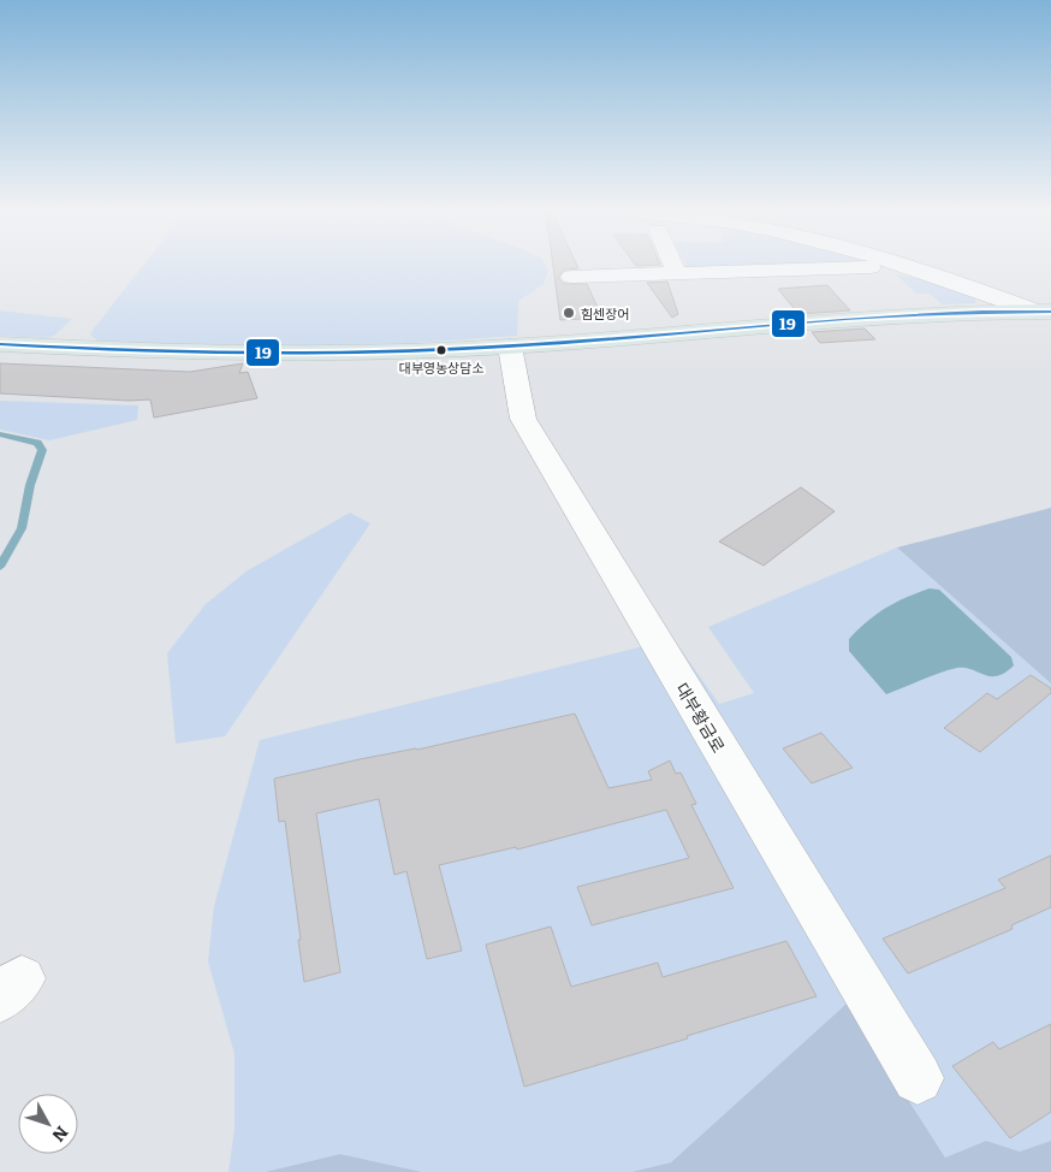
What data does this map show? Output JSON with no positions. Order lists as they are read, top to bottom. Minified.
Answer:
{"streets":{"lane":["대부황금로"]},"places":["힘센장어","대부영농상담소"],"lines":["transit line 19"],"north":"bottom right"}
